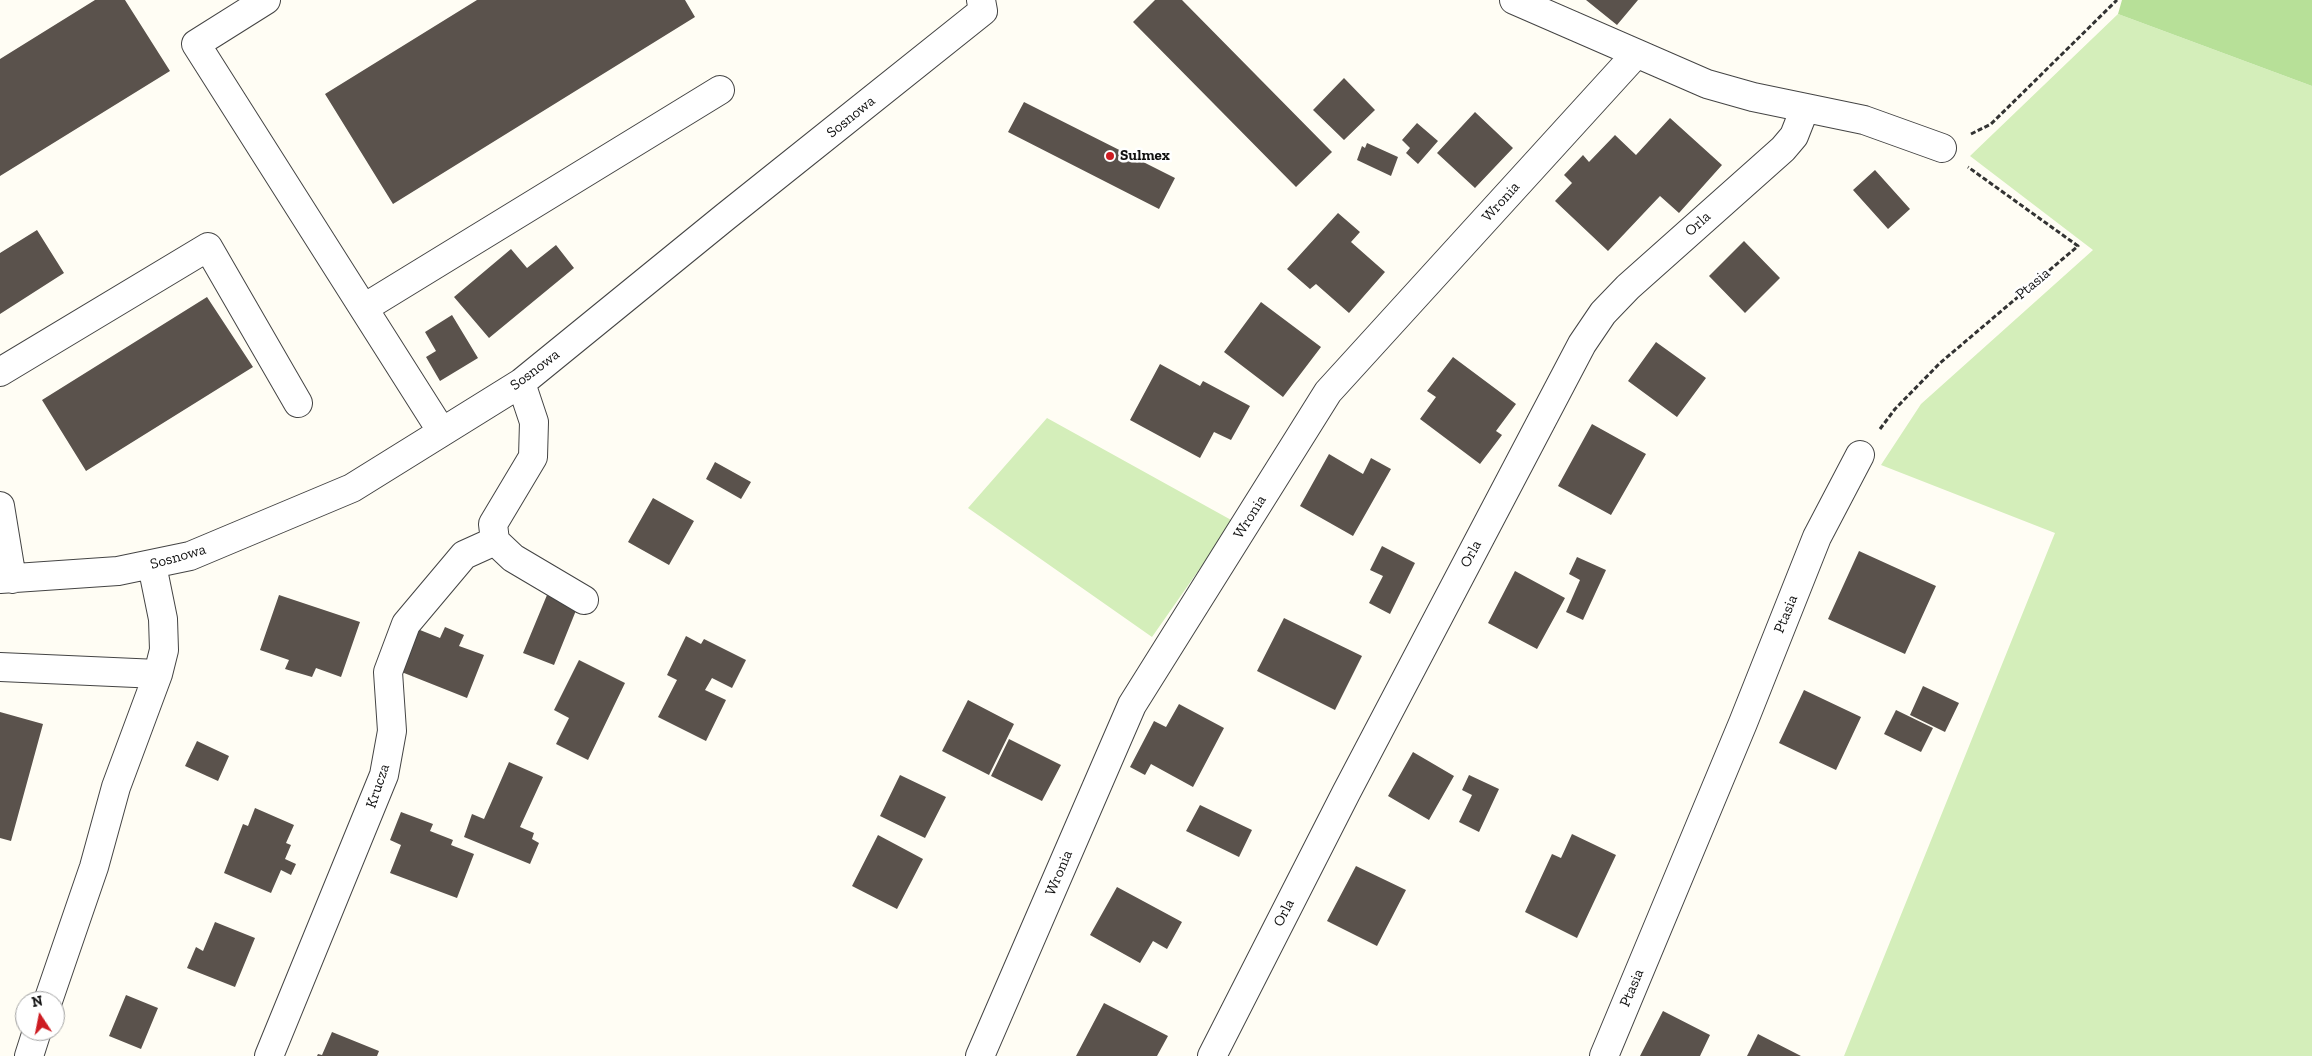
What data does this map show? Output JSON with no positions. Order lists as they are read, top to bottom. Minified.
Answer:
{"streets":{"street":["Sosnowa","Wronia","Orla","Ptasia","Krucza"]},"places":["Sulmex"],"north":"top"}
